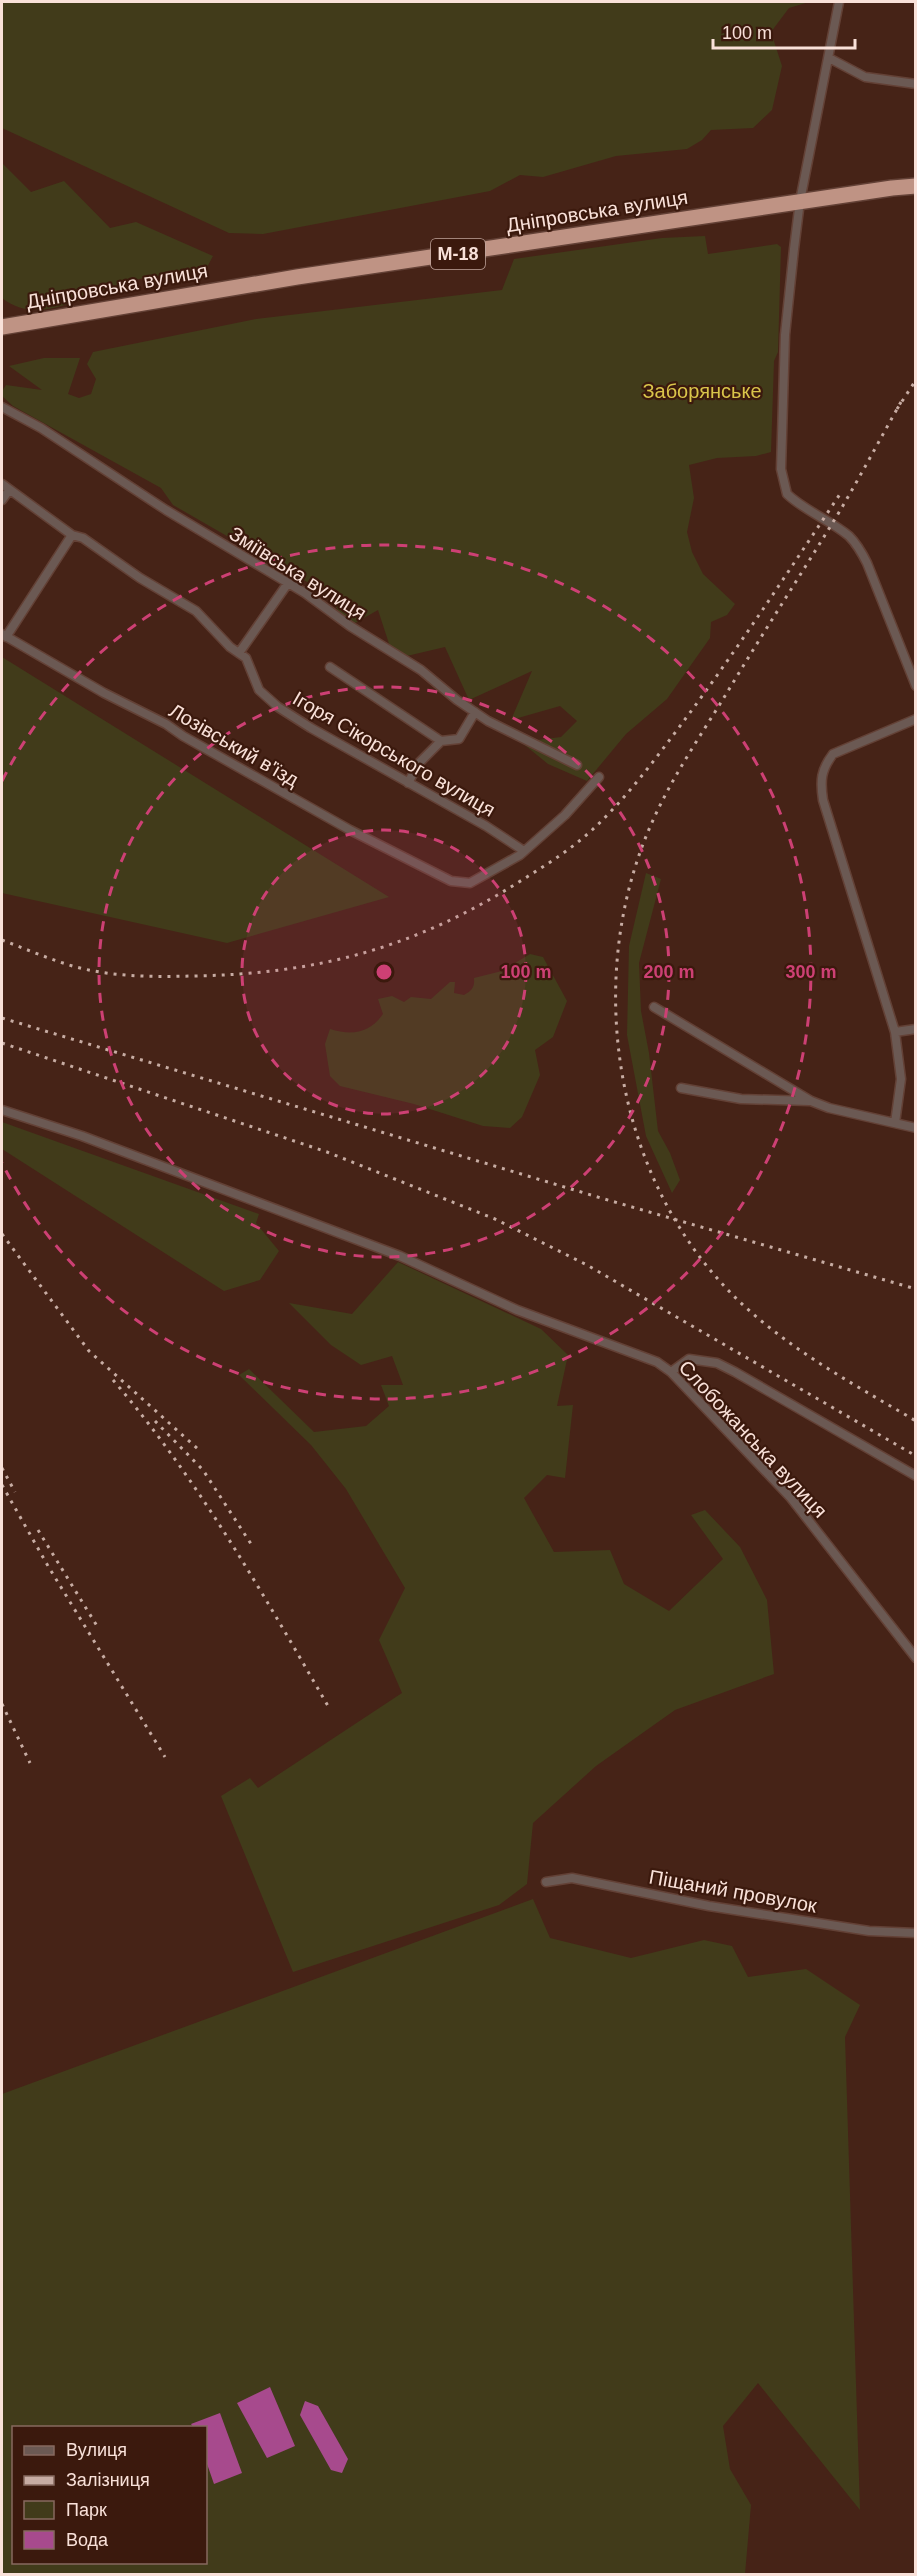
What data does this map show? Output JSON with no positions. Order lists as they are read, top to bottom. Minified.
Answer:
{"streets":{"highway":["Дніпровська вулиця","М-18"],"street":["Зміївська вулиця","Лозівський в'їзд","Ігоря Сікорського вулиця","Слобожанська вулиця","Піщаний провулок"]},"crossings":[["Лозівський в'їзд","Ігоря Сікорського вулиця"]],"parks":["Заборянське"],"legend":["Вулиця","Залізниця","Парк","Вода"],"scale_bar":"100 m","rings":["100 m","200 m","300 m"]}
